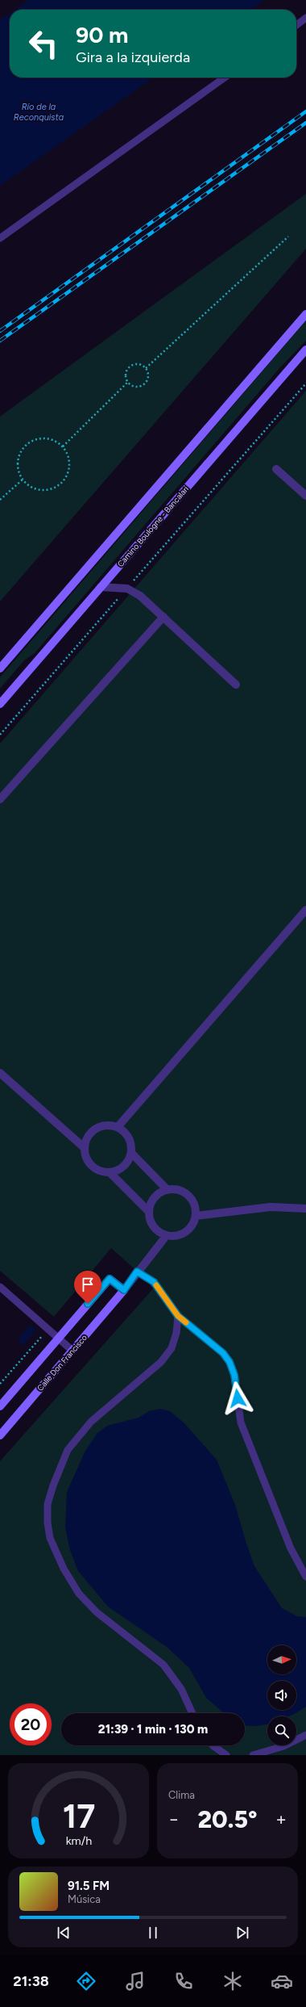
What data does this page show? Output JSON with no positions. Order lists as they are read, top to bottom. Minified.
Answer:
{"streets":{"main road":["Camino Boulogne - Bancalari","Calle Don Francisco"]},"water":["Río de la Reconquista"],"north":"right","page":{"turn":["90 m","Gira a la izquierda"],"limit":"20","trip":"21:39 · 1 min · 130 m","tile":"Clima","heat":["−","20.5°","+"],"song":["91.5 FM","Música"],"tabs":"21:38","gauge":["17","km/h"]}}
